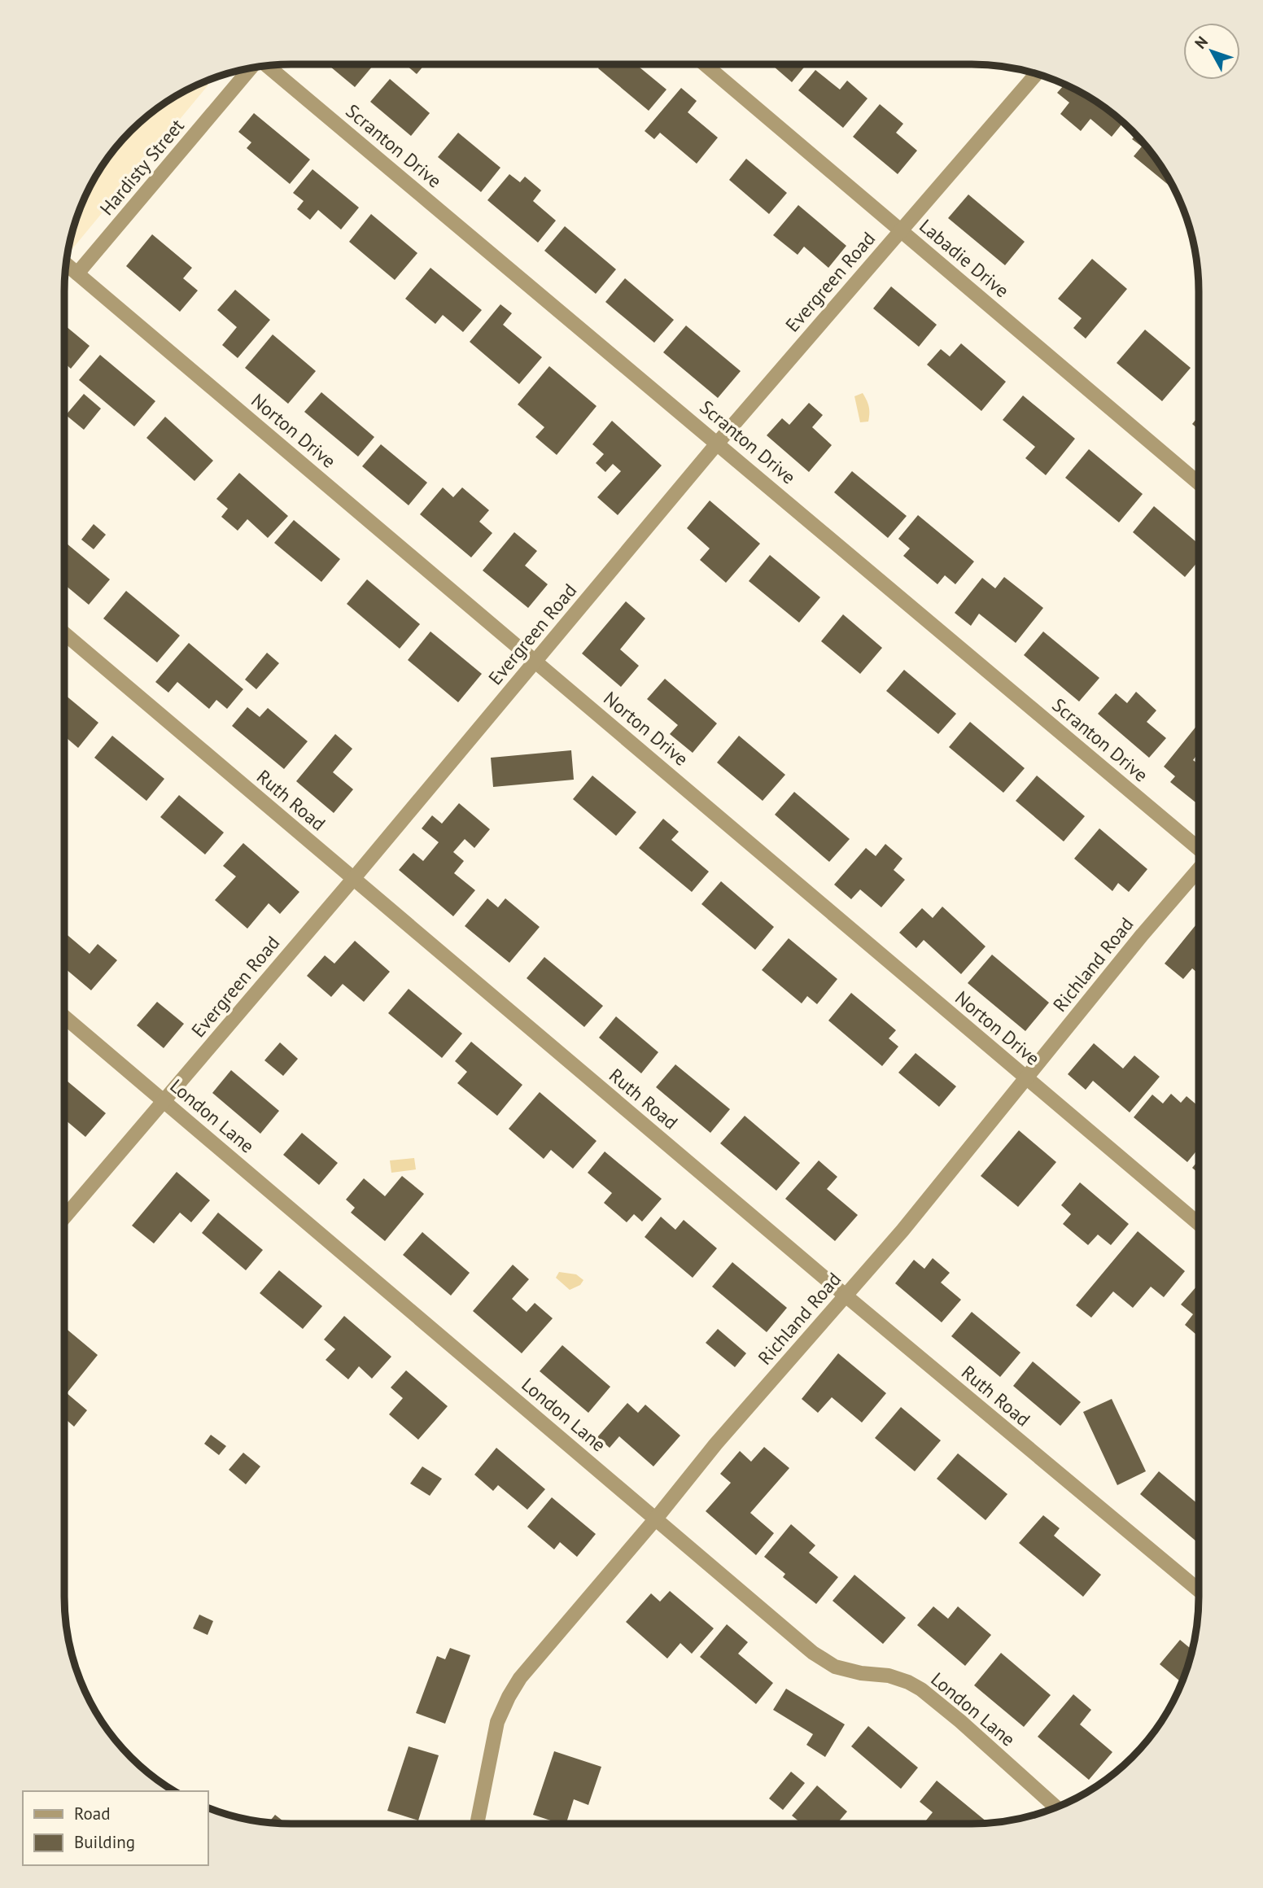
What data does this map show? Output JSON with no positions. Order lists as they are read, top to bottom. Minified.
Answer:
{"streets":{"street":["Scranton Drive","Hardisty Street","Labadie Drive","Evergreen Road","Norton Drive","Ruth Road","Richland Road","London Lane"]},"crossings":[["Scranton Drive","Evergreen Road"],["Hardisty Street","Norton Drive"],["Labadie Drive","Evergreen Road"],["Evergreen Road","Norton Drive"],["Evergreen Road","Ruth Road"],["Evergreen Road","London Lane"],["Norton Drive","Richland Road"],["Ruth Road","Richland Road"],["Richland Road","London Lane"]],"legend":["Road","Building"],"north":"top left"}
